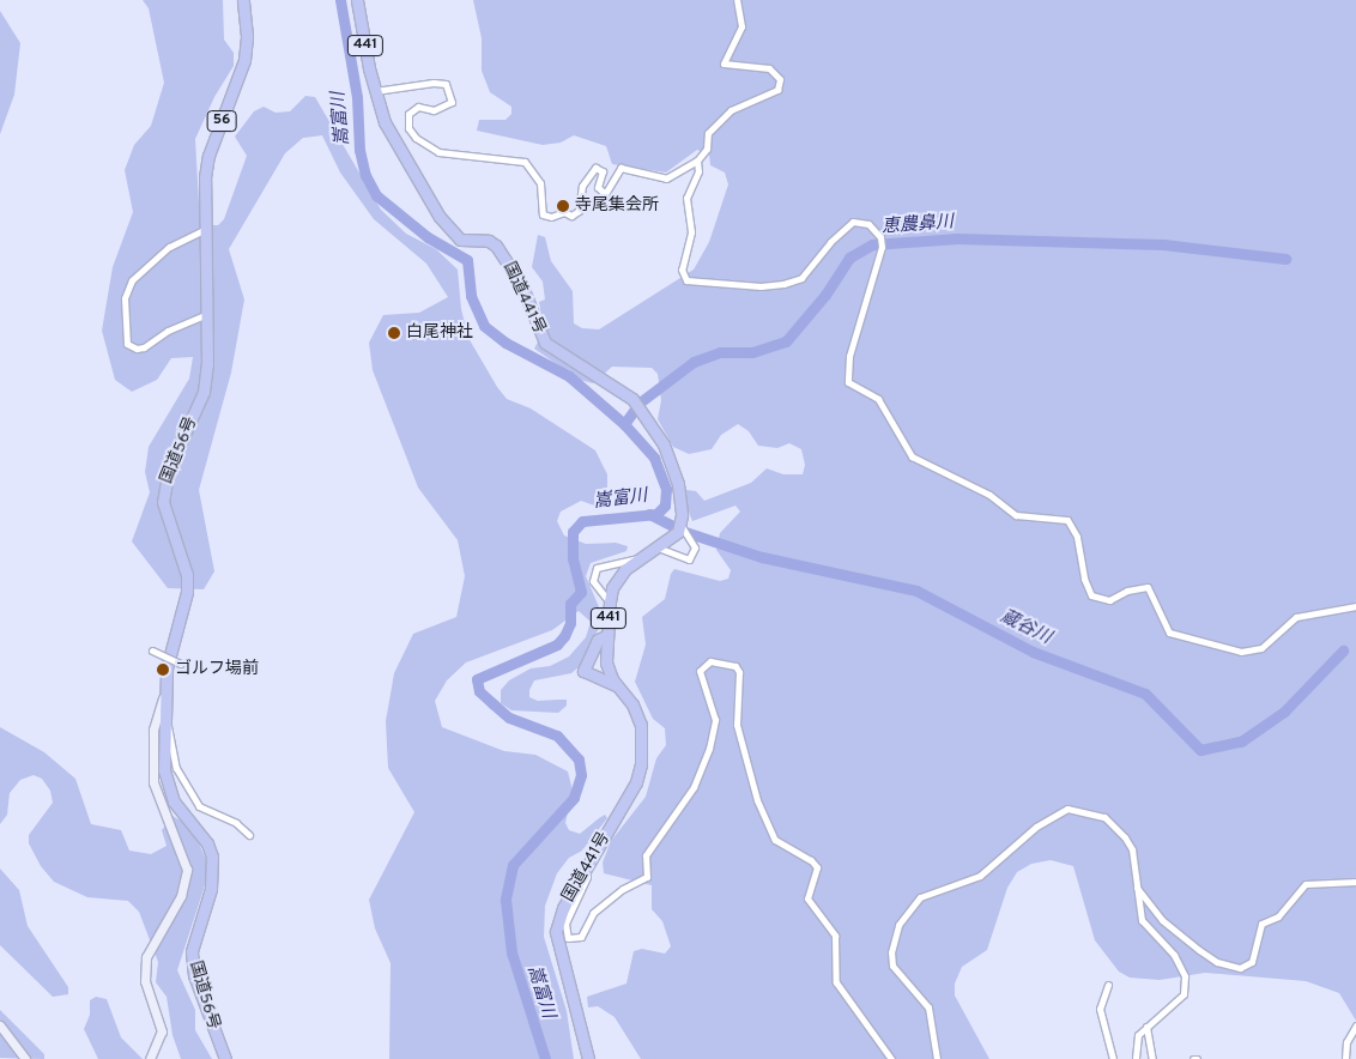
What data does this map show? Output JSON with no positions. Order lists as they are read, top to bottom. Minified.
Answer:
{"streets":{"highway":["441","56","国道441号","国道56号"]},"water":["嵩富川","恵農鼻川","蔵谷川"],"places":["寺尾集会所","白尾神社","ゴルフ場前"]}
